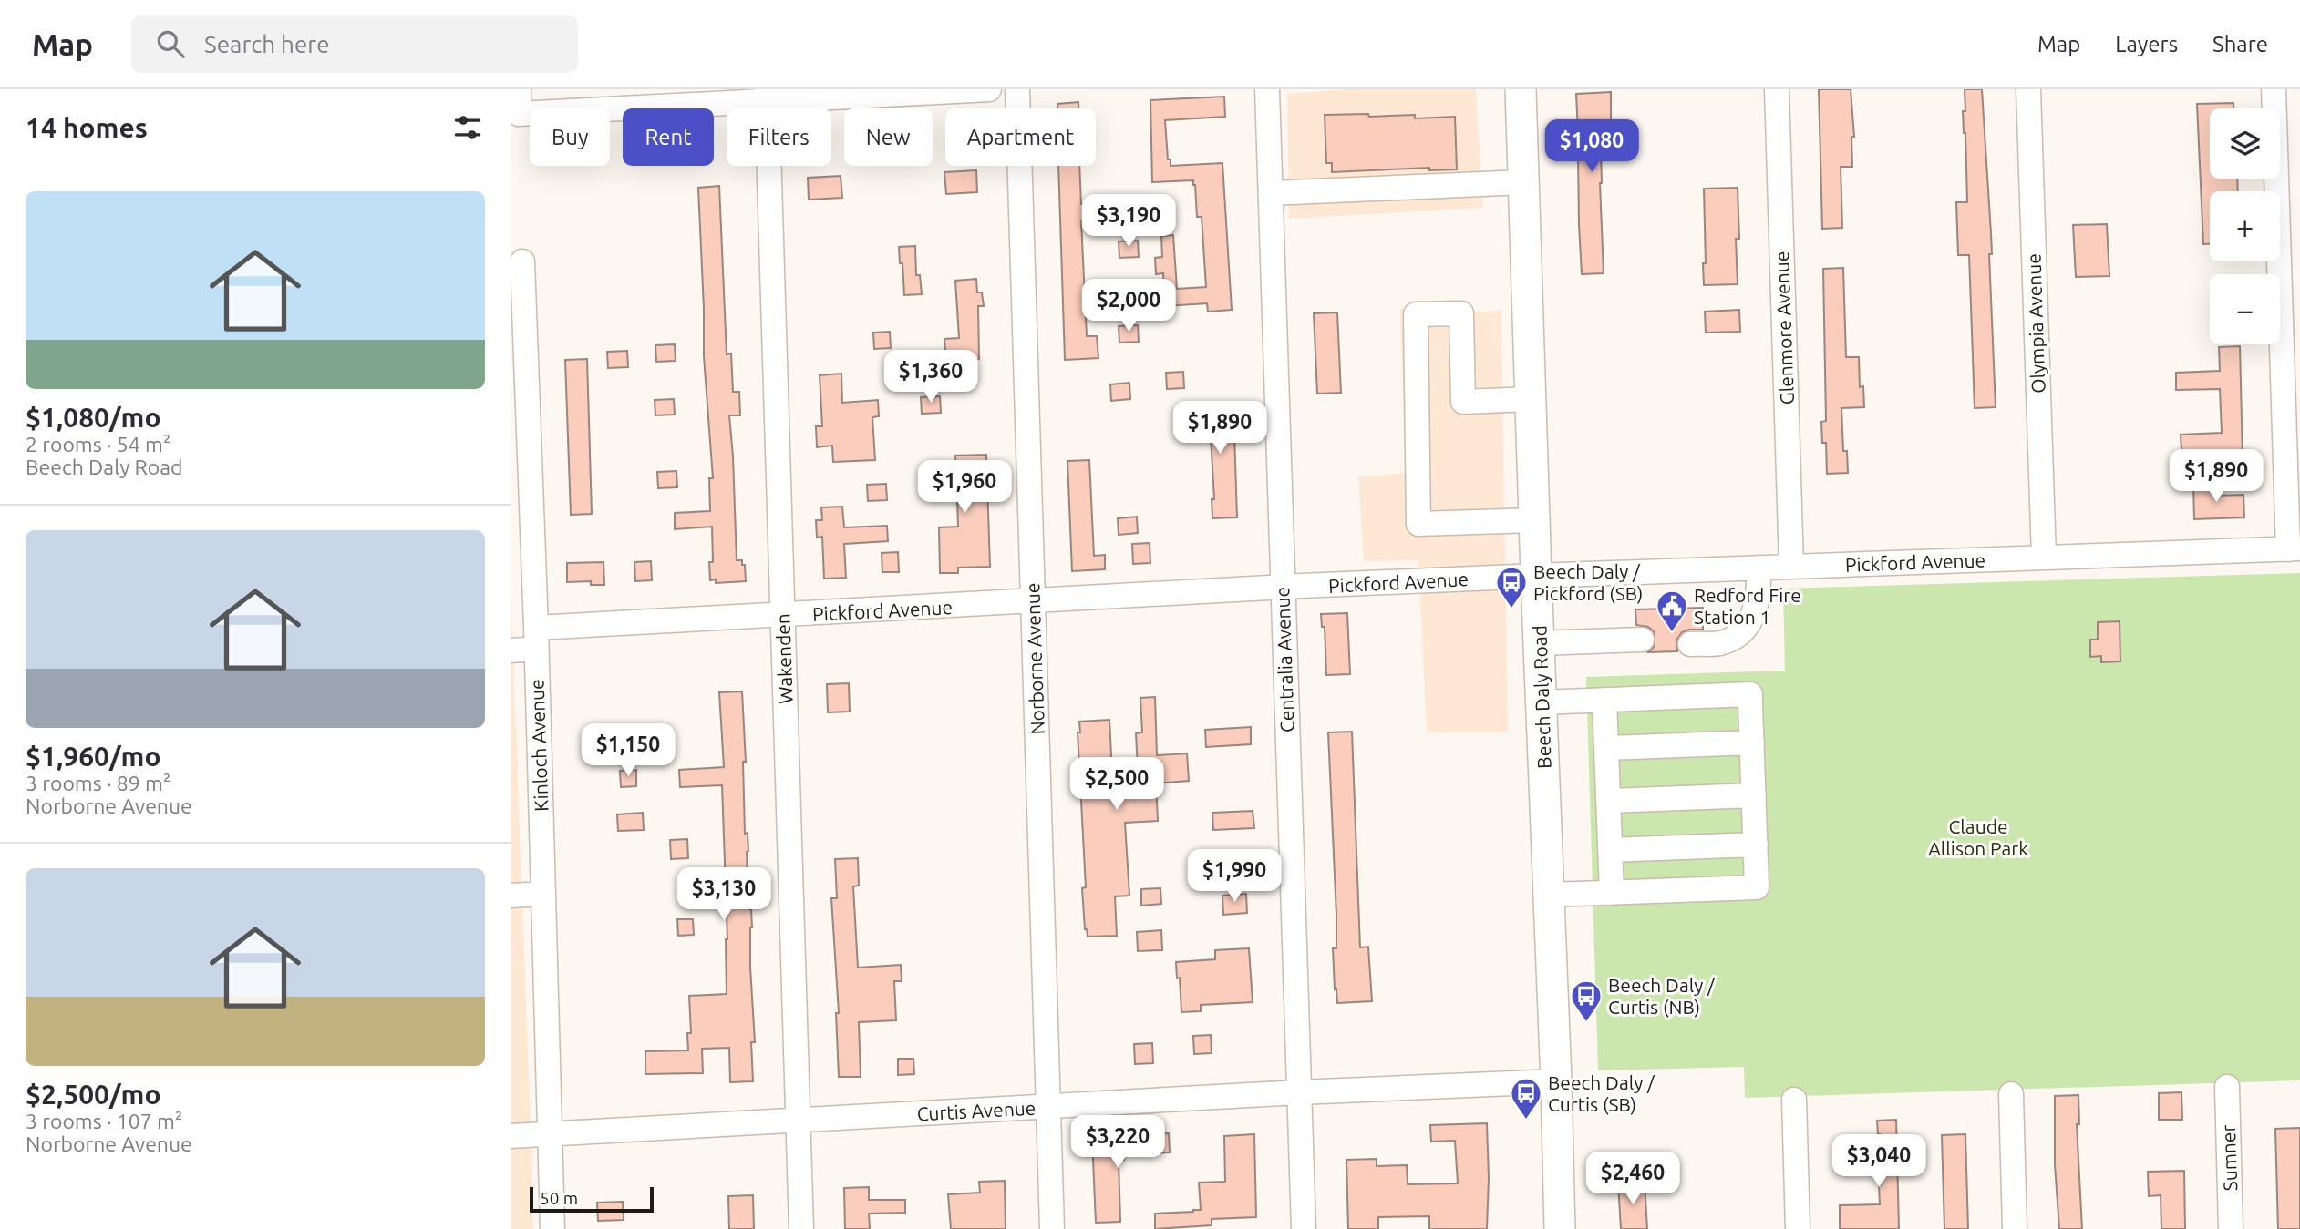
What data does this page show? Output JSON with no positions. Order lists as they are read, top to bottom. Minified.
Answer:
{"streets":{"main road":["Beech Daly Road"],"street":["Olympia Avenue","Glenmore Avenue","Pickford Avenue","Wakenden","Norborne Avenue","Centralia Avenue","Kinloch Avenue","Curtis Avenue","Sumner"]},"crossings":[["Olympia Avenue","Pickford Avenue"],["Glenmore Avenue","Pickford Avenue"],["Pickford Avenue","Wakenden"],["Pickford Avenue","Norborne Avenue"],["Pickford Avenue","Centralia Avenue"],["Pickford Avenue","Beech Daly Road"],["Pickford Avenue","Kinloch Avenue"],["Wakenden","Curtis Avenue"],["Norborne Avenue","Curtis Avenue"],["Centralia Avenue","Curtis Avenue"],["Beech Daly Road","Curtis Avenue"],["Kinloch Avenue","Curtis Avenue"]],"parks":["Claude Allison Park"],"places":{"bus stop":["Beech Daly / Pickford (SB)","Beech Daly / Curtis (NB)","Beech Daly / Curtis (SB)"],"public building":["Redford Fire Station 1"]},"scale_bar":"50 m","page":{"header":"Map","search":"Search here","nav":["Map","Layers","Share"],"heading":"14 homes","map_buttons":["+","−"],"chip":["Buy","Rent","Filters","New","Apartment"],"price":["$1,080","$3,190","$2,000","$1,360","$1,890","$1,890","$1,960","$1,150","$2,500","$1,990","$3,130","$3,220","$3,040","$2,460"],"list":[{"name":"$1,080/mo","note":"2 rooms · 54 m² · Beech Daly Road"},{"name":"$1,960/mo","note":"3 rooms · 89 m² · Norborne Avenue"},{"name":"$2,500/mo","note":"3 rooms · 107 m² · Norborne Avenue"}],"scale":"50 m"}}
